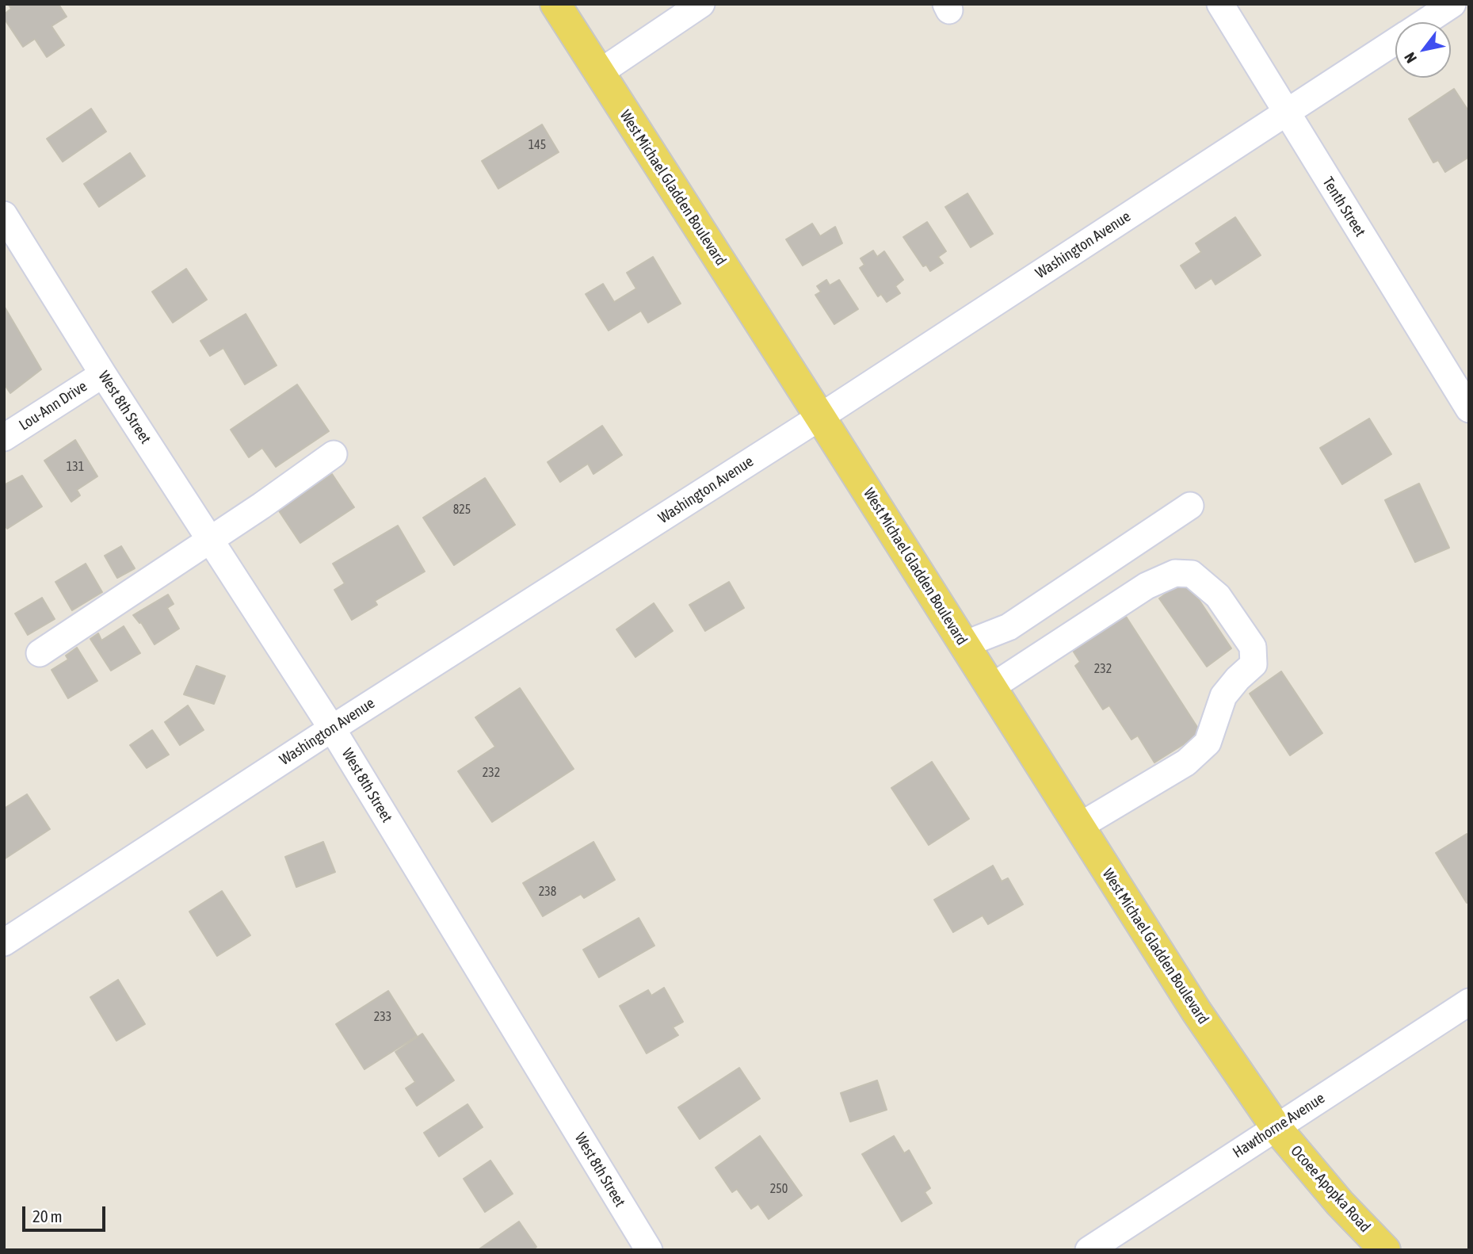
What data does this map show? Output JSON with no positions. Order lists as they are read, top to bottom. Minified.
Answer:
{"streets":{"main road":["West Michael Gladden Boulevard","Ocoee Apopka Road"],"street":["Tenth Street","Washington Avenue","Lou-Ann Drive","West 8th Street","Hawthorne Avenue"]},"crossings":[["West Michael Gladden Boulevard","Washington Avenue"],["West Michael Gladden Boulevard","Hawthorne Avenue"],["West Michael Gladden Boulevard","Ocoee Apopka Road"],["Tenth Street","Washington Avenue"],["Washington Avenue","West 8th Street"],["Lou-Ann Drive","West 8th Street"],["Hawthorne Avenue","Ocoee Apopka Road"]],"house_numbers":["145","131","825","232","232","238","233","250"],"scale_bar":"20 m","north":"bottom left"}
